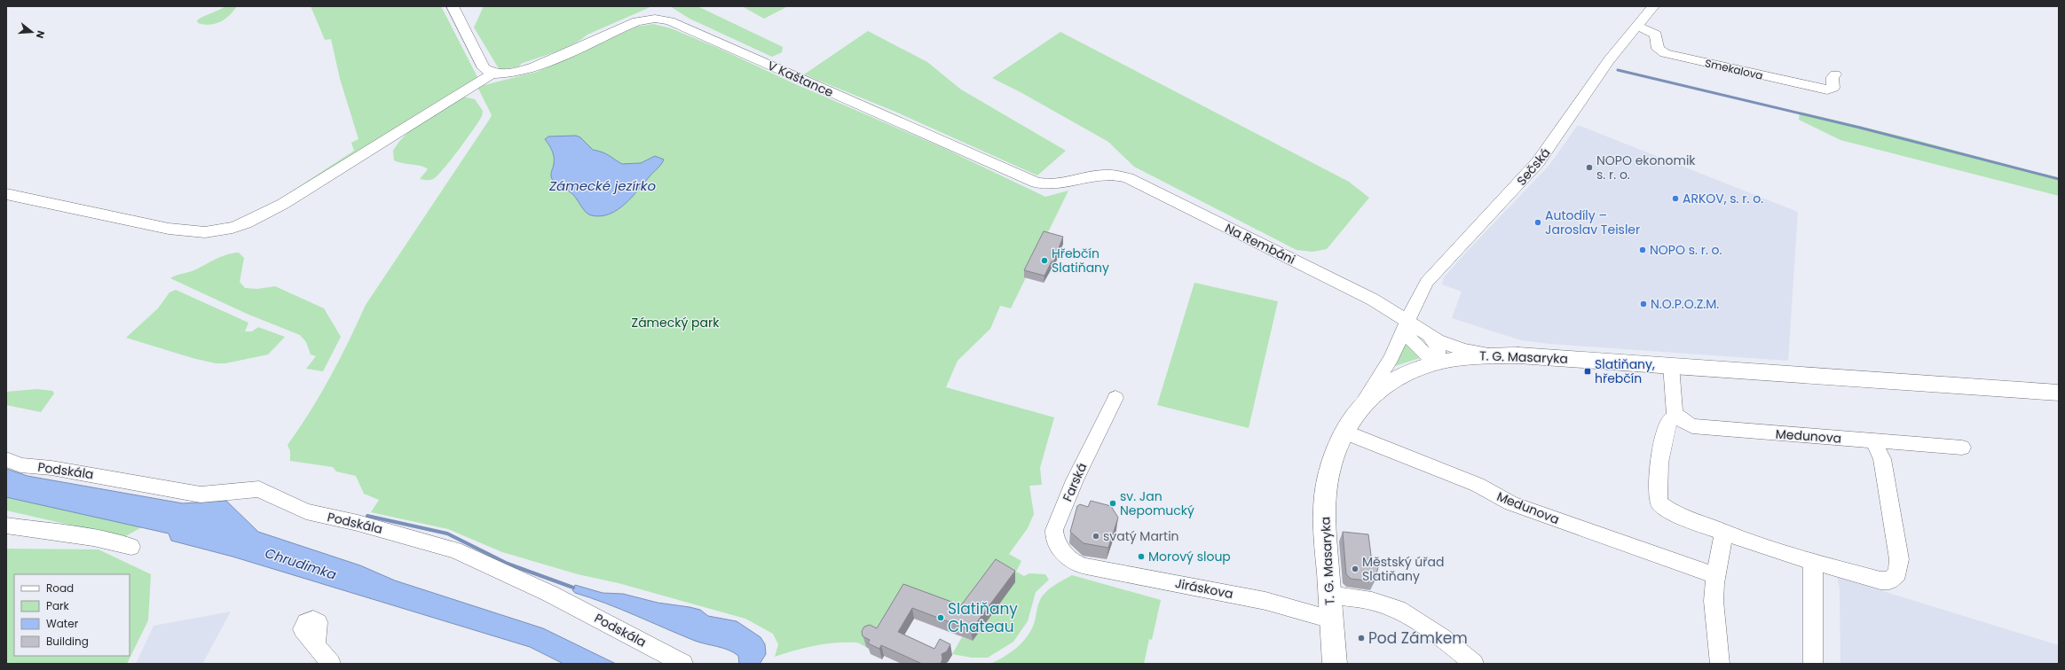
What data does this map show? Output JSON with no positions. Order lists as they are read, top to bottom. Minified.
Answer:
{"streets":{"main road":["T. G. Masaryka"],"street":["Smekalova","V Kaštance","Sečská","Na Rembáni","Medunova","Podskála","Farská","Jiráskova"]},"crossings":[["Smekalova","Sečská"],["V Kaštance","Na Rembáni"],["Sečská","Na Rembáni"],["Sečská","T. G. Masaryka"],["Sečská","Medunova"],["T. G. Masaryka","Medunova"],["T. G. Masaryka","Jiráskova"],["Farská","Jiráskova"]],"water":["Zámecké jezírko","Chrudimka"],"parks":["Zámecký park"],"places":{"other":["NOPO ekonomik s. r. o.","ARKOV, s. r. o.","Autodíly – Jaroslav Teisler","NOPO s. r. o.","Hřebčín Slatiňany","N.O.P.O.Z.M.","sv. Jan Nepomucký","svatý Martin","Morový sloup","Městský úřad Slatiňany","Slatiňany Chateau","Pod Zámkem"],"transit":["Slatiňany, hřebčín"]},"legend":["Road","Park","Water","Building"],"north":"right"}
